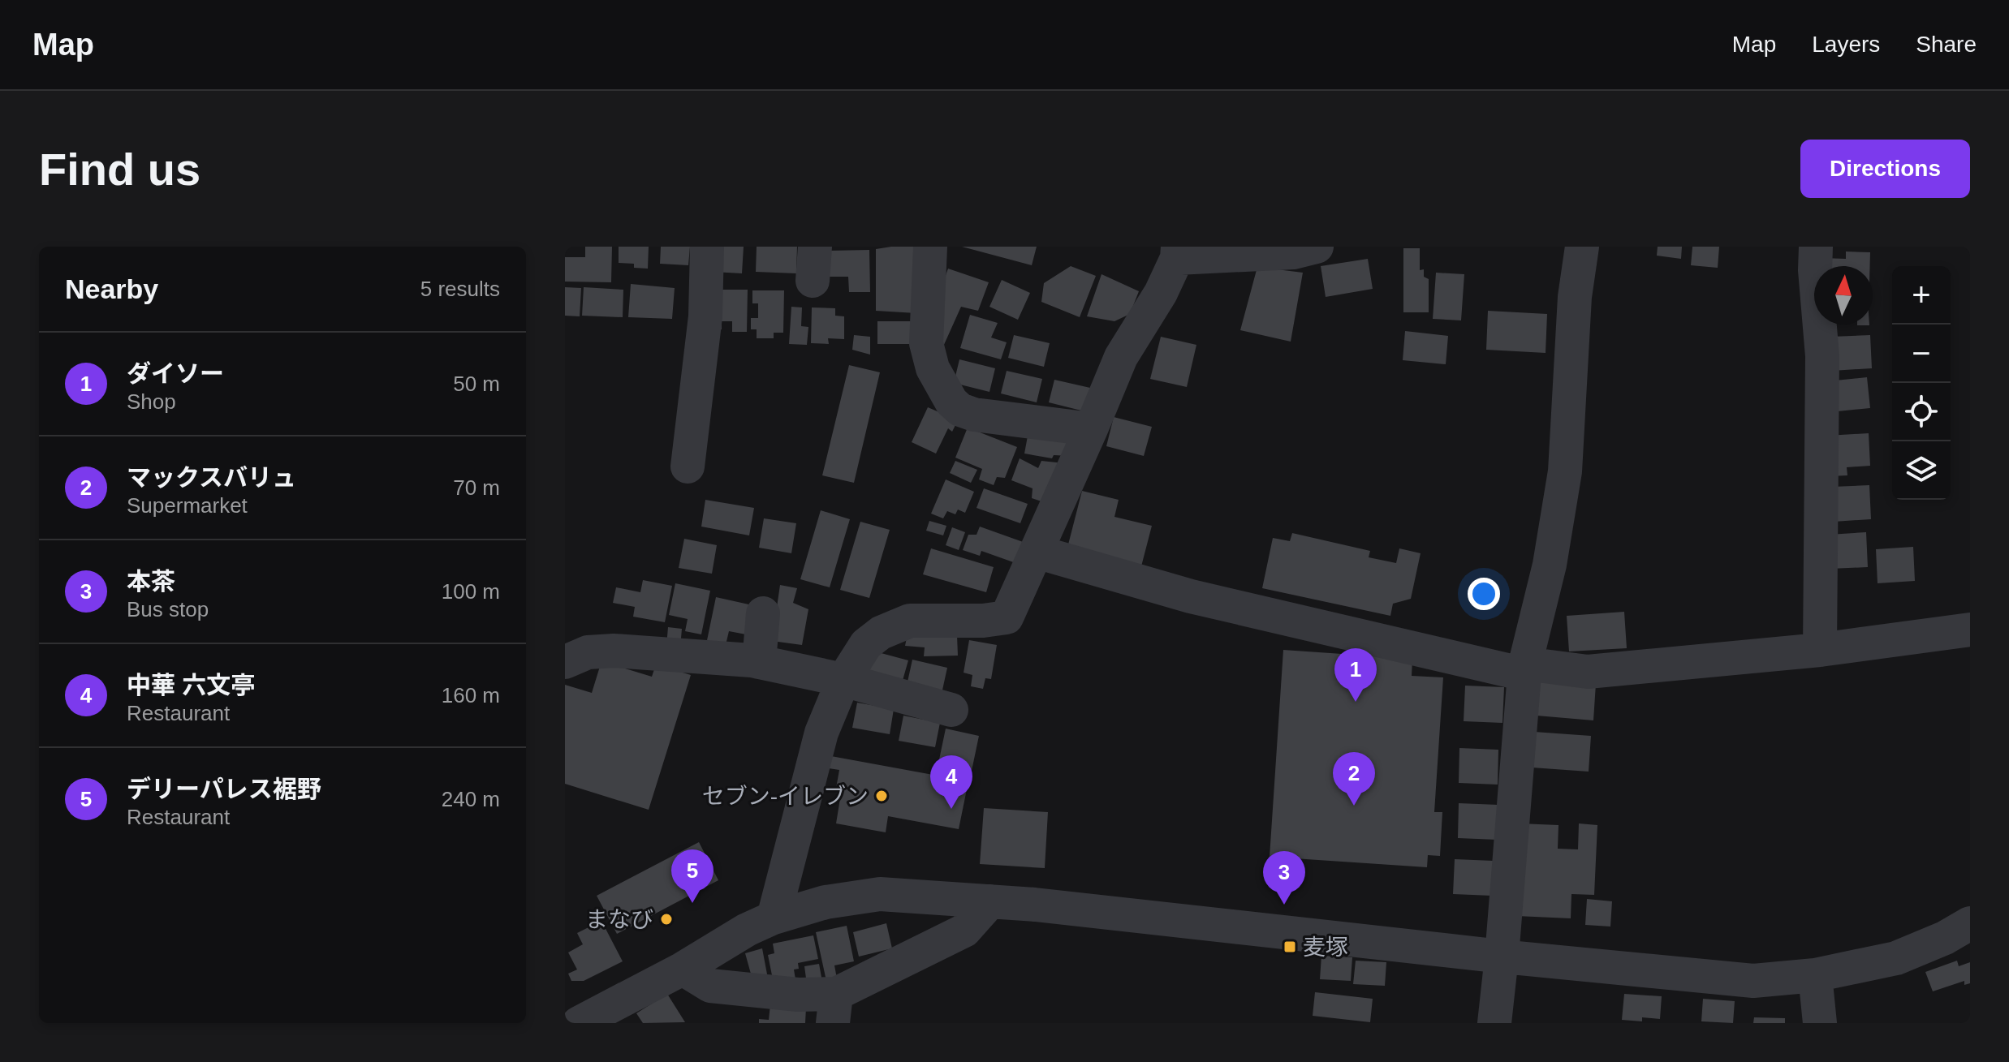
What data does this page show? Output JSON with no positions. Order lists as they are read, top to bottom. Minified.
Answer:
{"places":{"other":["セブン-イレブン","まなび"],"transit":["麦塚"]},"north":"top","page":{"header":"Map","nav":["Map","Layers","Share"],"buttons":"Directions","title":"Find us","heading":["Nearby","5 results"],"map_buttons":["+","−"],"list":[{"mark":"1","name":"ダイソー","note":"Shop","value":"50 m"},{"mark":"2","name":"マックスバリュ","note":"Supermarket","value":"70 m"},{"mark":"3","name":"本茶","note":"Bus stop","value":"100 m"},{"mark":"4","name":"中華 六文亭","note":"Restaurant","value":"160 m"},{"mark":"5","name":"デリーパレス裾野","note":"Restaurant","value":"240 m"}],"pins":["1","2","4","5","3"]}}
